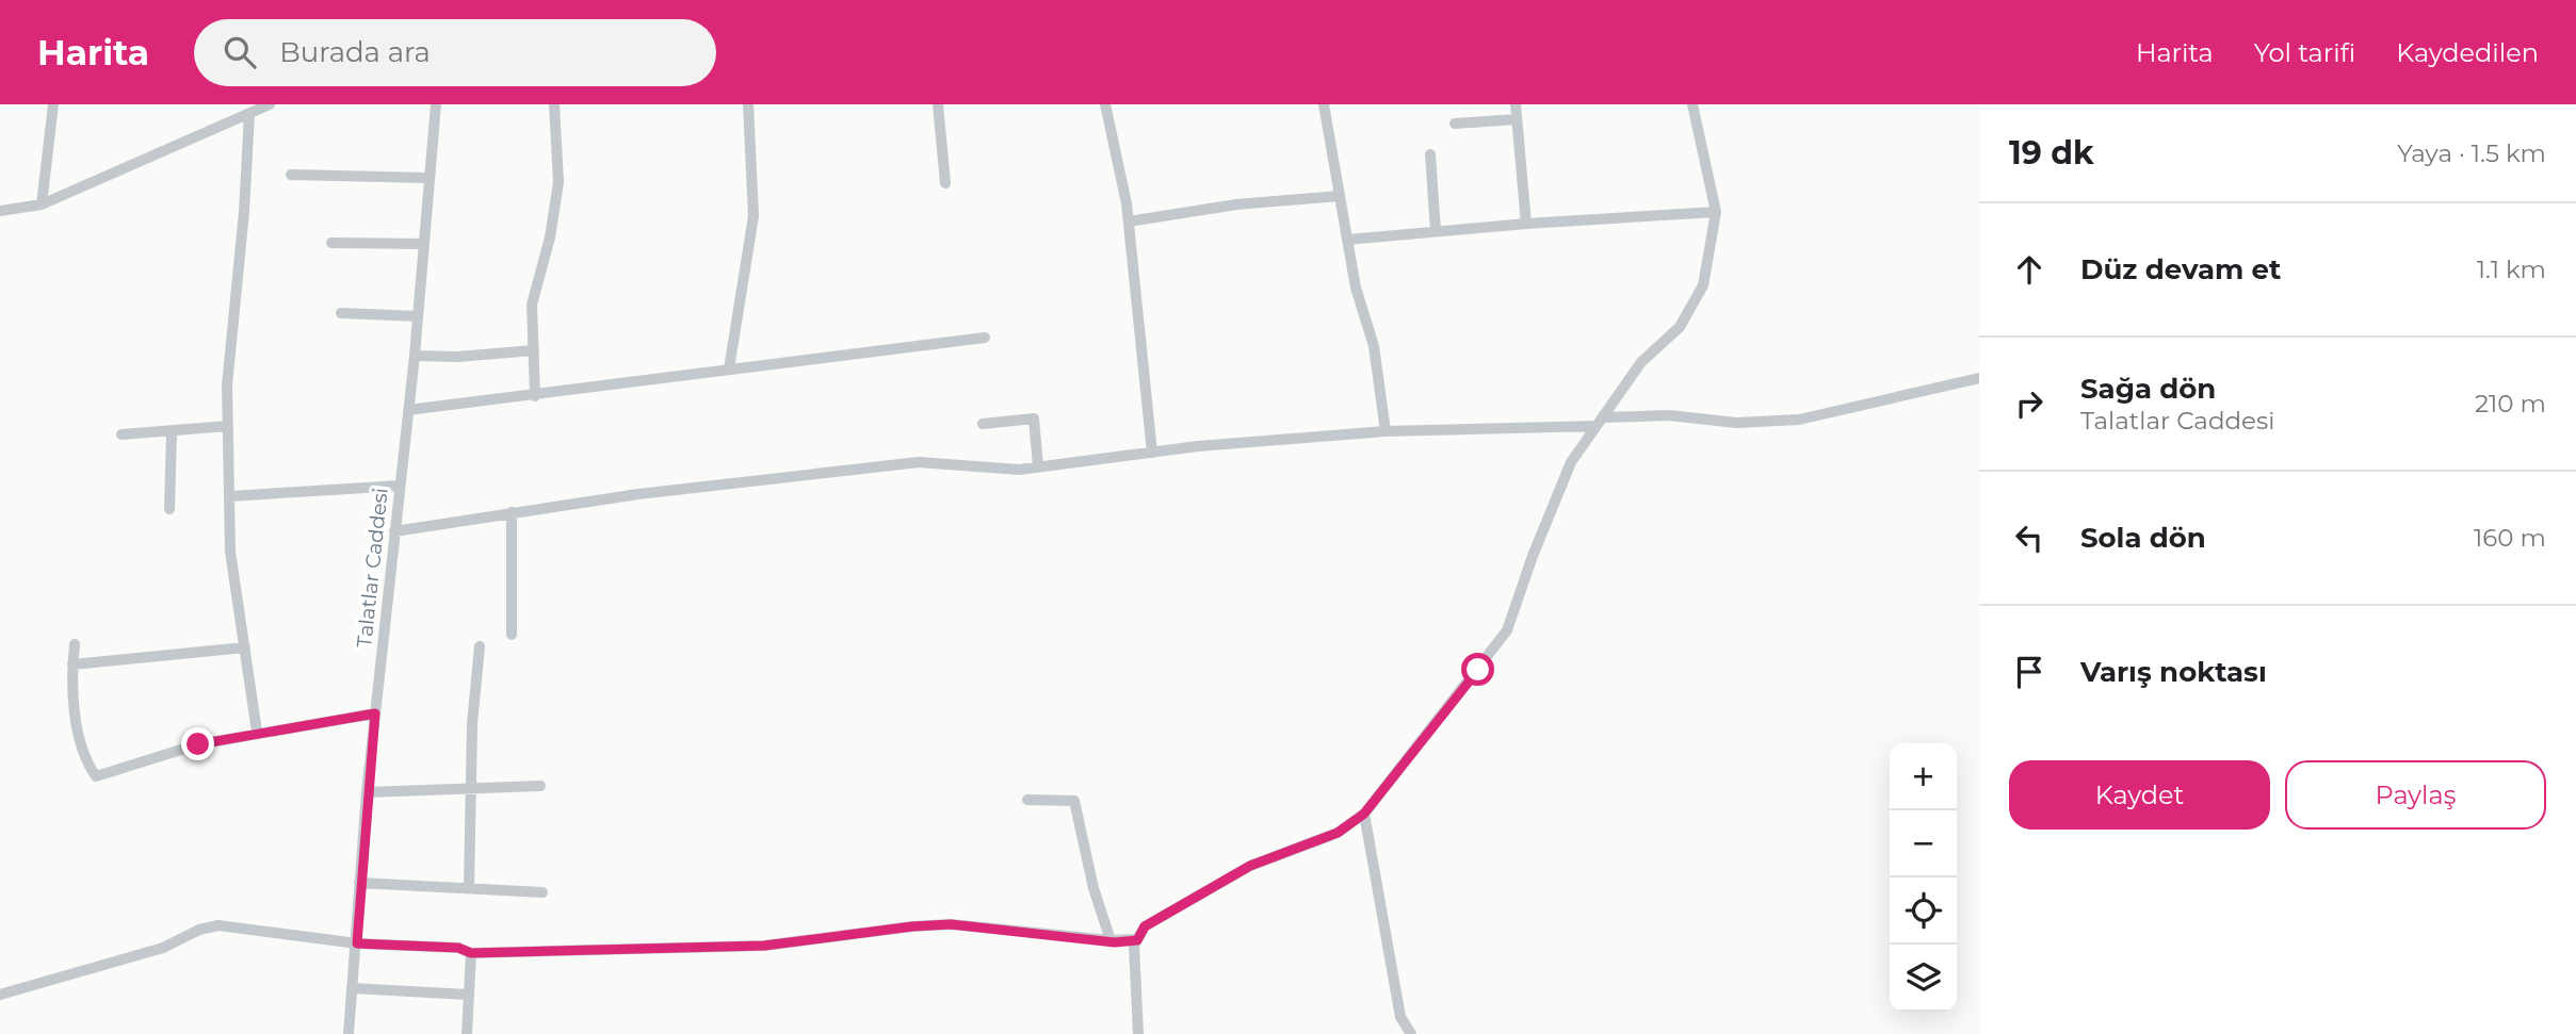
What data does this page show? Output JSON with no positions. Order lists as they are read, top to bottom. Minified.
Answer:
{"streets":{"street":["Talatlar Caddesi"]},"page":{"header":"Harita","search":"Burada ara","nav":["Harita","Yol tarifi","Kaydedilen"],"heading":["19 dk","Yaya · 1.5 km"],"list":[["Düz devam et","1.1 km"],["Sağa dön","Talatlar Caddesi","210 m"],["Sola dön","160 m"],"Varış noktası"],"buttons":["Kaydet","Paylaş"],"map_buttons":["+","−"]}}
